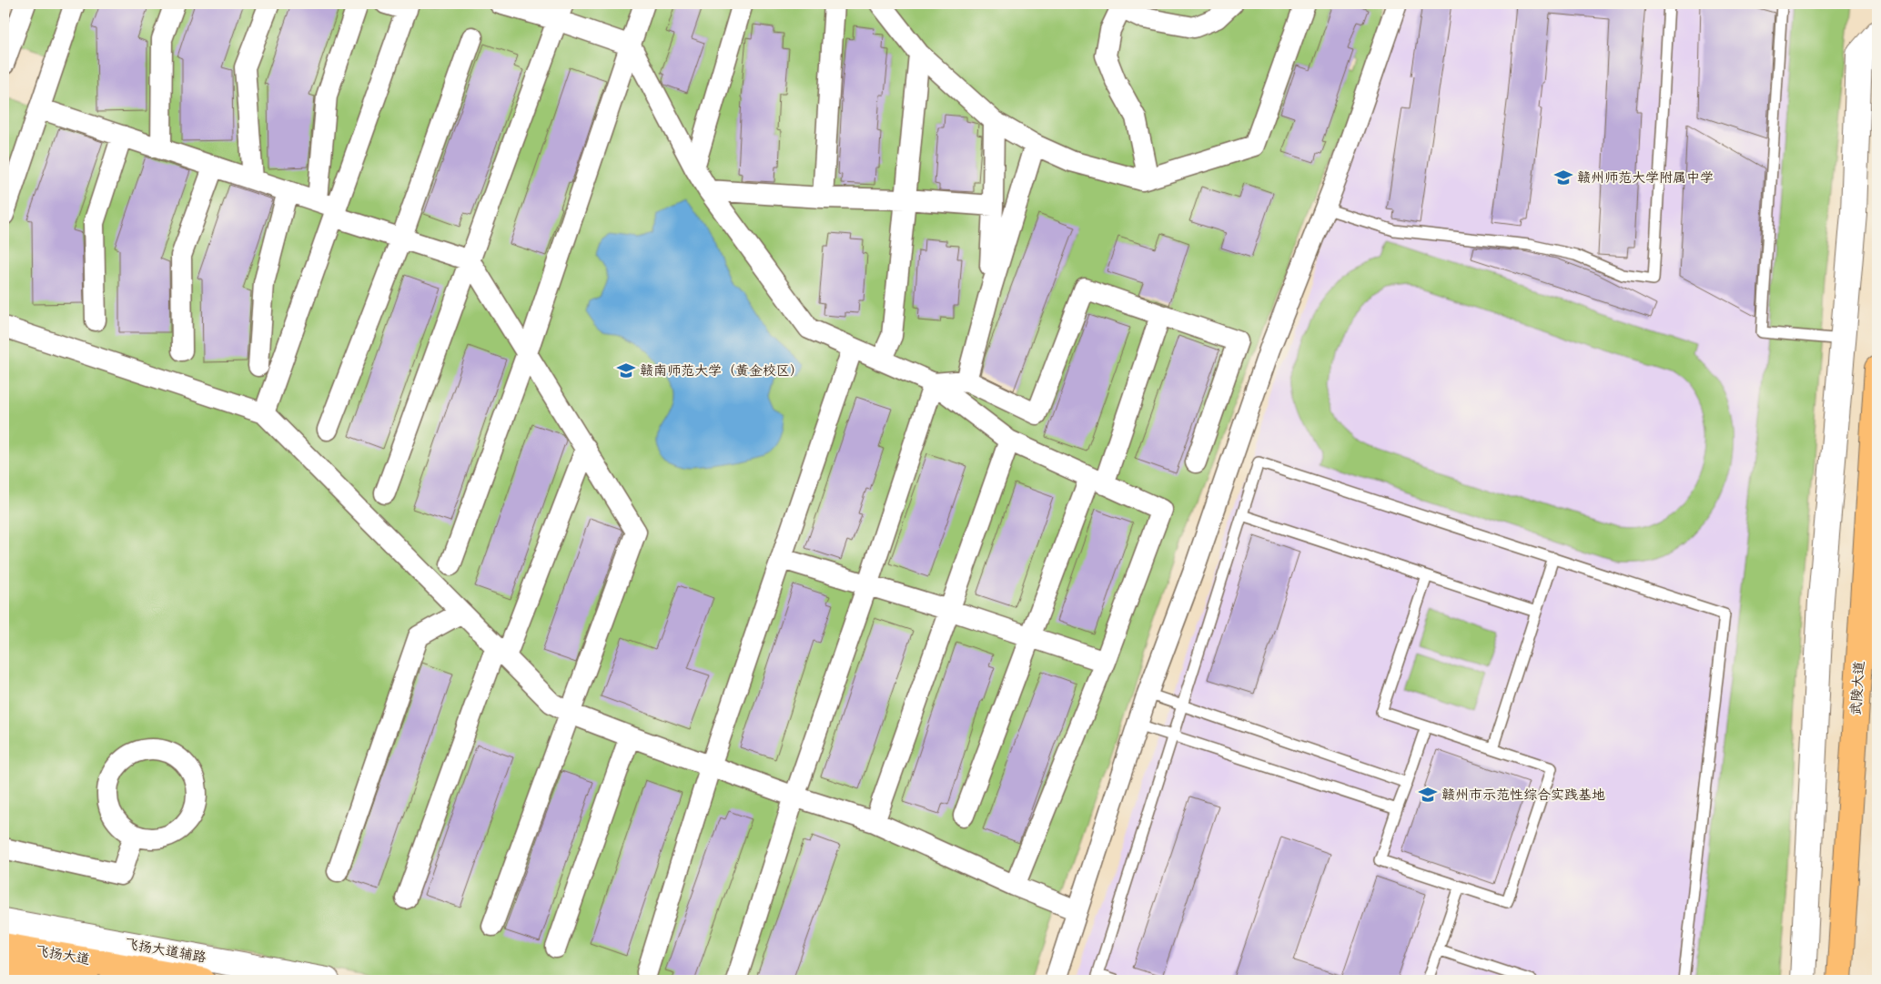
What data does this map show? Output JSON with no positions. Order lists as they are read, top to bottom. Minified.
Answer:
{"streets":{"main road":["武陵大道","飞扬大道"],"street":["飞扬大道辅路"]},"places":{"school or university":["赣州师范大学附属中学","赣南师范大学（黄金校区）","赣州市示范性综合实践基地"]}}
